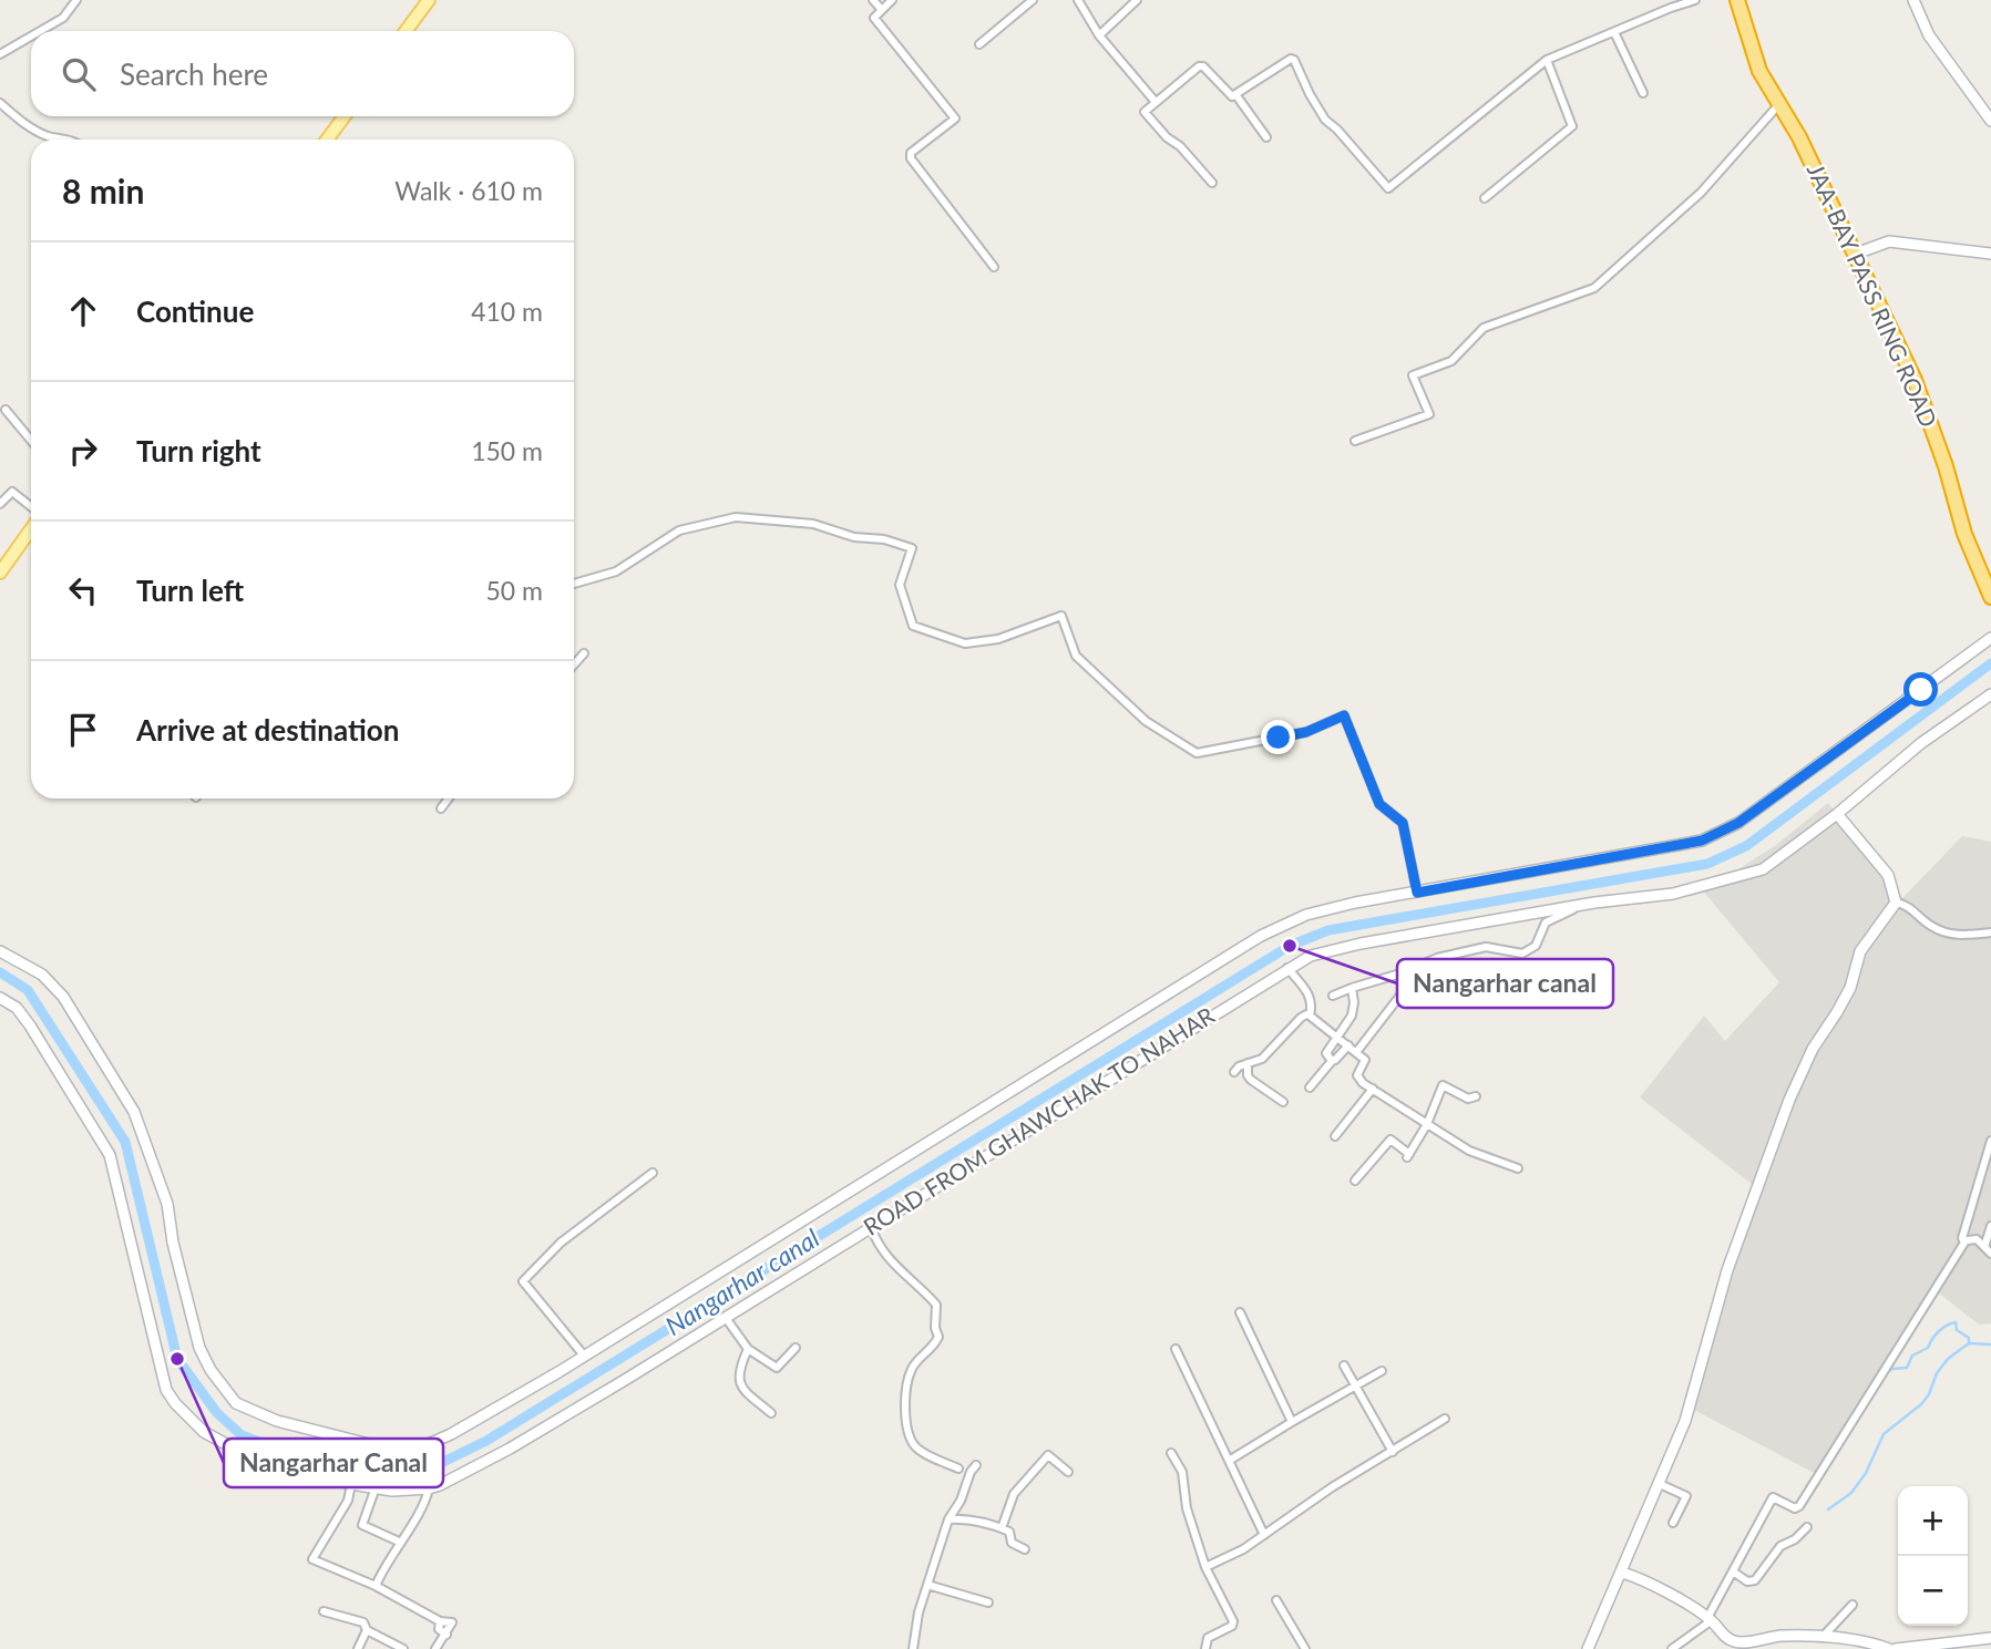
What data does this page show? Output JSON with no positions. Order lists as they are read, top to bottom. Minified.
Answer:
{"streets":{"highway":["JAA-BAY PASS RING ROAD"],"street":["ROAD FROM GHAWCHAK TO NAHAR"]},"water":["Nangarhar canal"],"places":["Nangarhar canal","Nangarhar Canal"],"page":{"search":"Search here","heading":["8 min","Walk · 610 m"],"list":[["Continue","410 m"],["Turn right","150 m"],["Turn left","50 m"],"Arrive at destination"],"map_buttons":["+","−"]}}
